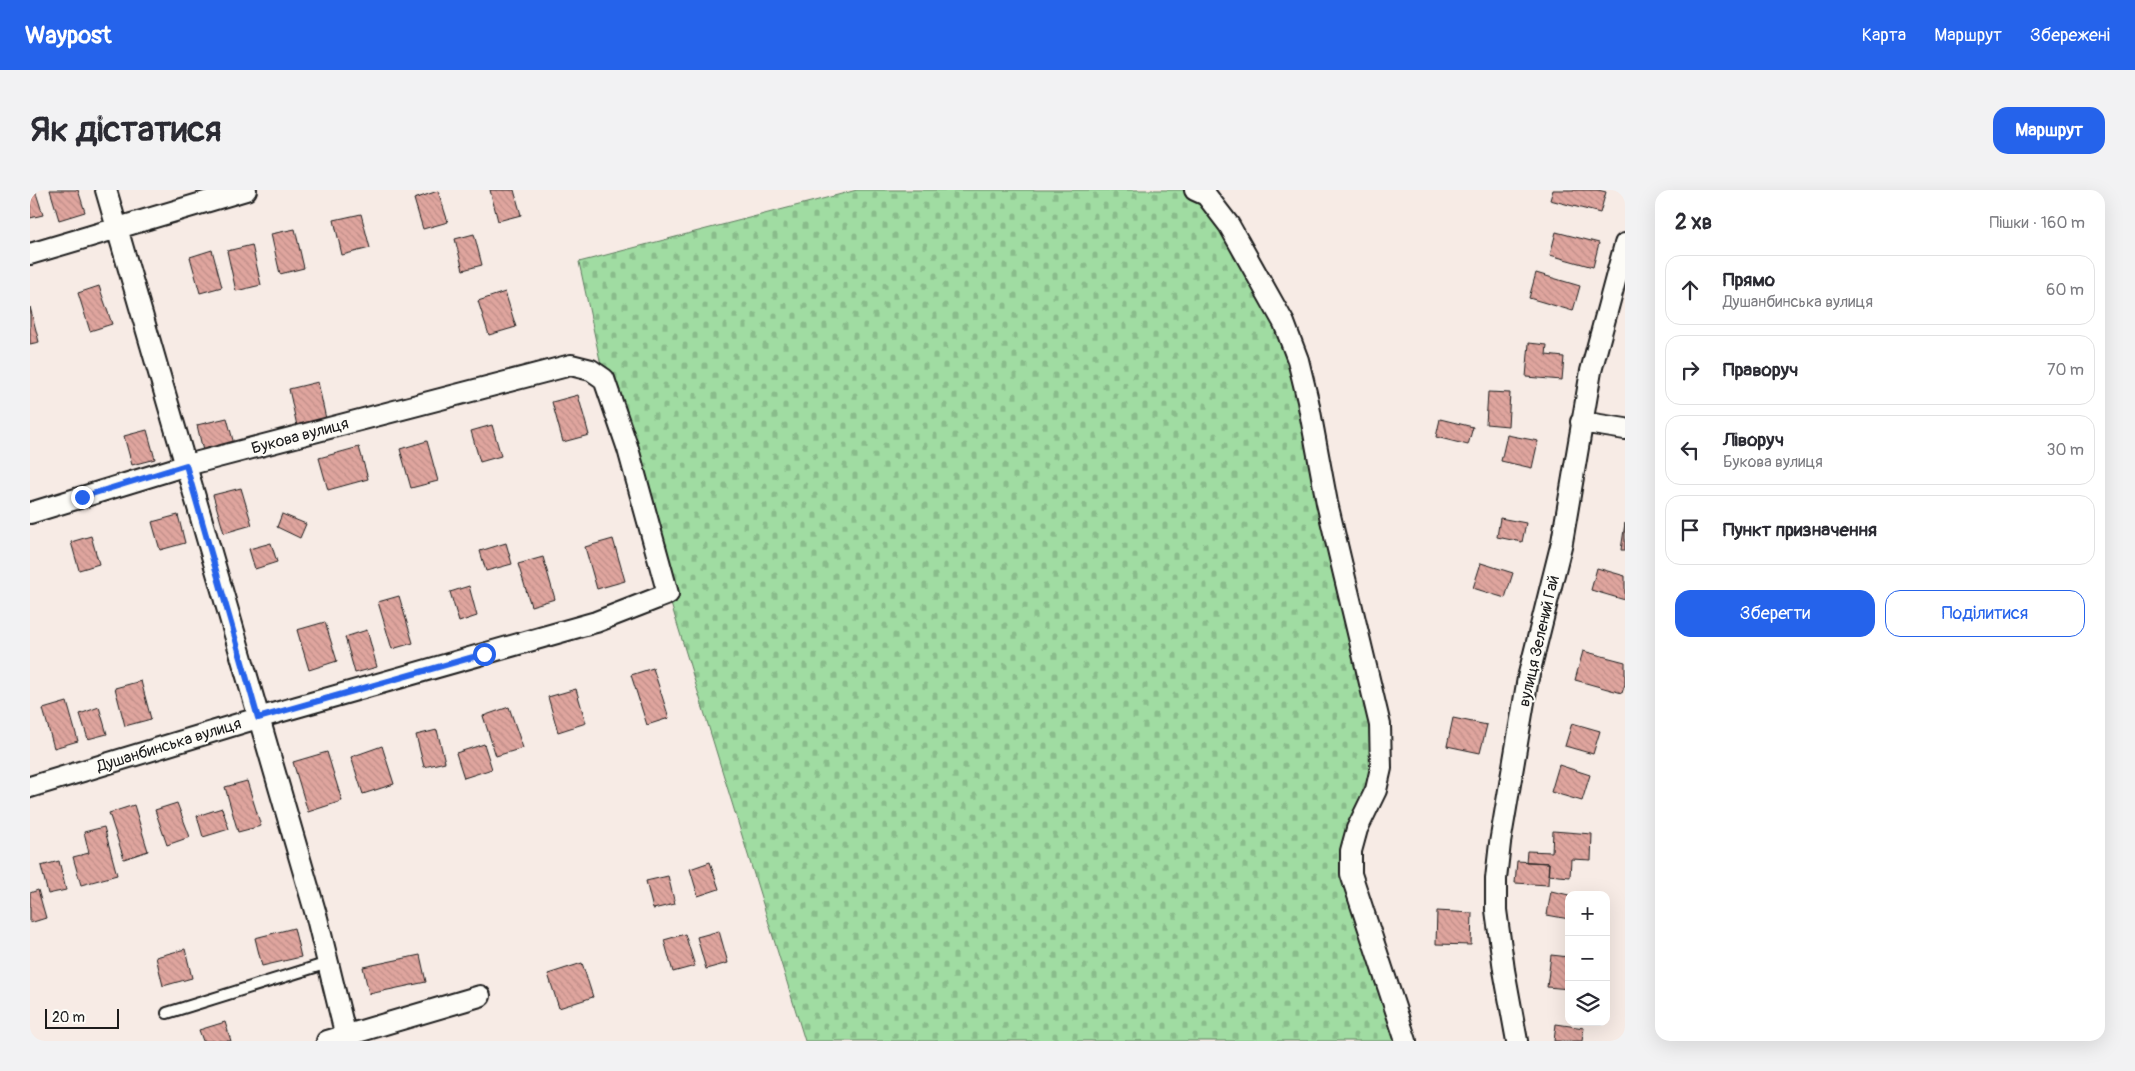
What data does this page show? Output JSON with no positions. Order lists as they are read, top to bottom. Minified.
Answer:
{"streets":{"street":["Букова вулиця","вулиця Зелений Гай","Душанбинська вулиця"]},"crossings":[["Букова вулиця","Душанбинська вулиця"]],"scale_bar":"20 m","page":{"header":"Waypost","nav":["Карта","Маршрут","Збережені"],"buttons":["Маршрут",["Зберегти","Поділитися"]],"title":"Як дістатися","heading":["2 хв","Пішки · 160 m"],"list":[["Прямо","Душанбинська вулиця","60 m"],["Праворуч","70 m"],["Ліворуч","Букова вулиця","30 m"],"Пункт призначення"],"map_buttons":["+","−"],"scale":"20 m"}}
